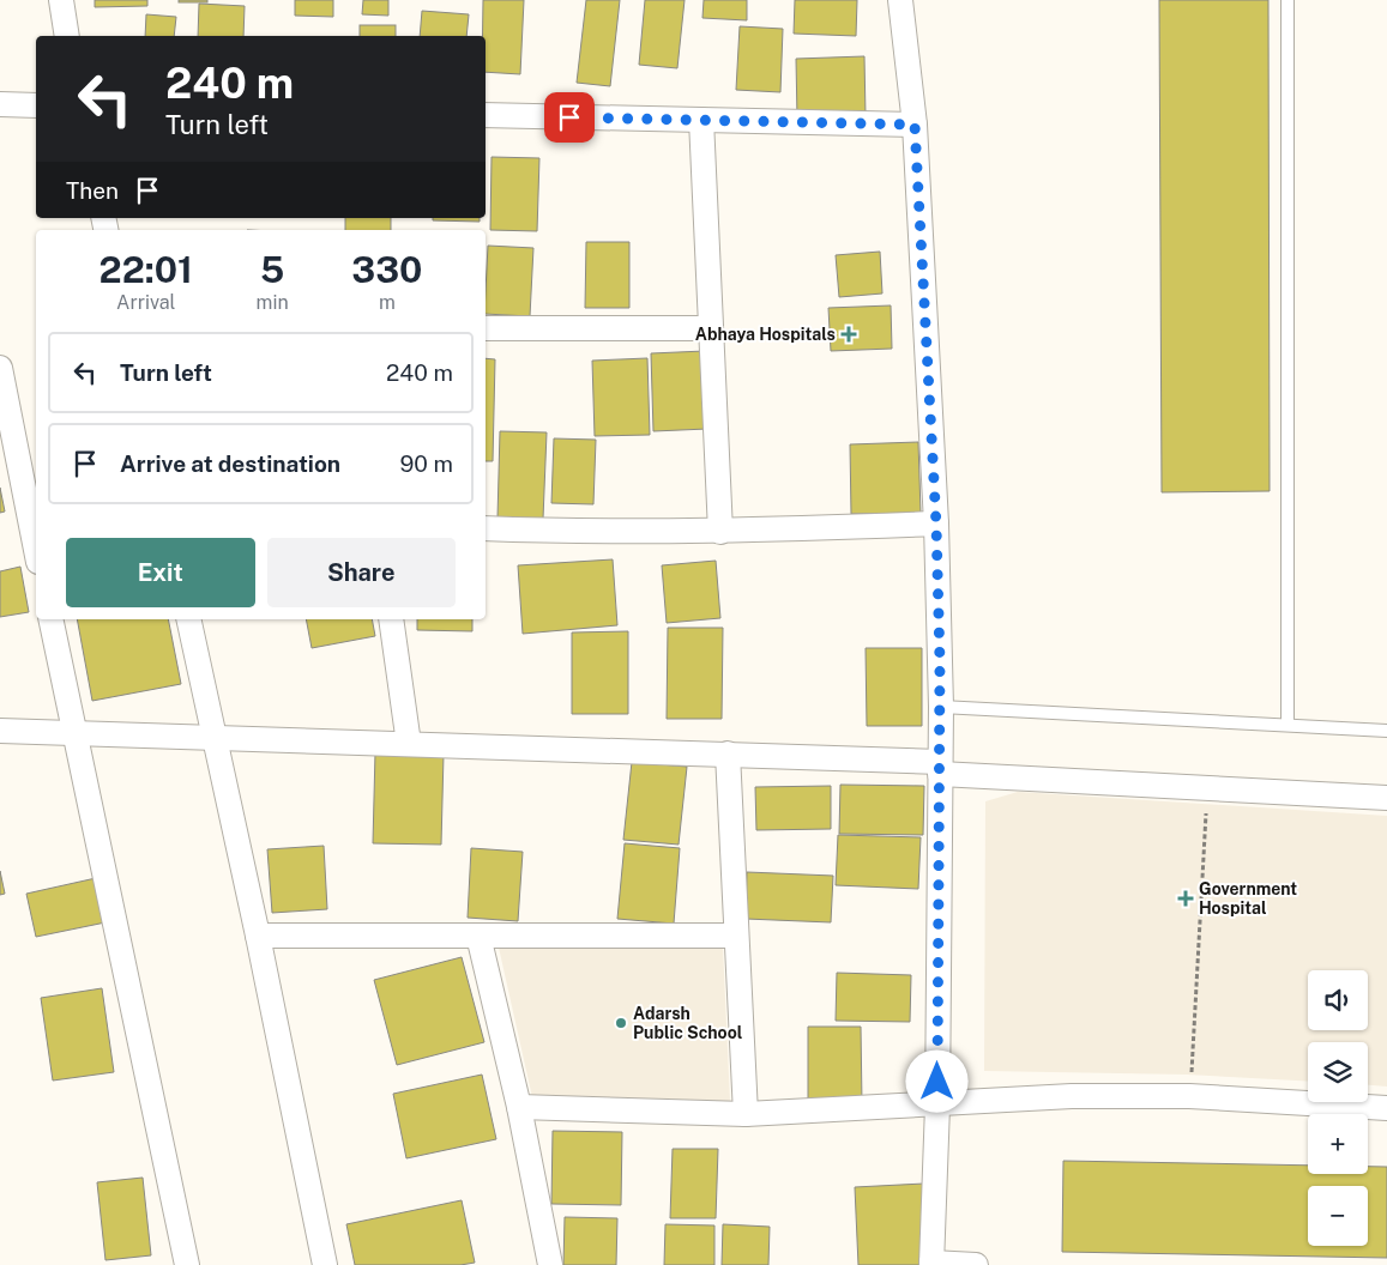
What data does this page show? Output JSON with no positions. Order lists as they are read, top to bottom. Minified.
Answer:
{"places":{"health":["Abhaya Hospitals","Government Hospital"],"other":["Adarsh Public School"]},"page":{"turn":["240 m","Turn left"],"then":"Then","eta":["22:01","Arrival","5","min","330","m"],"list":[{"name":"Turn left","value":"240 m"},{"name":"Arrive at destination","value":"90 m"}],"buttons":["Exit","Share"],"map_buttons":["+","−"]}}
